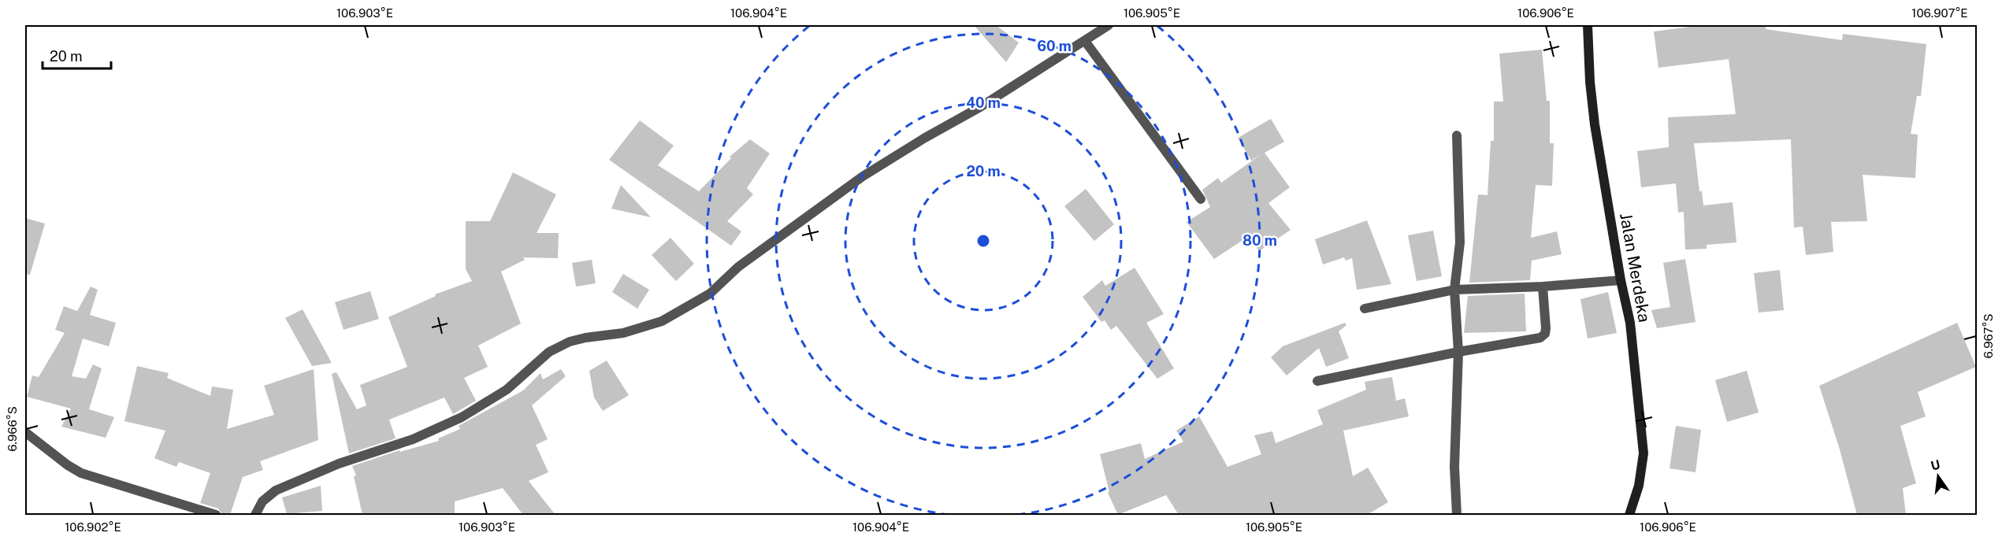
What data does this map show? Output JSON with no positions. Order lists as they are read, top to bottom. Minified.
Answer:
{"streets":{"street":["Jalan Merdeka"]},"scale_bar":"20 m","north":"top","coordinates":["106.903°E","106.904°E","106.905°E","106.906°E","106.907°E","6.967°S","6.966°S","106.902°E"],"rings":["60 m","40 m","20 m","80 m"]}
